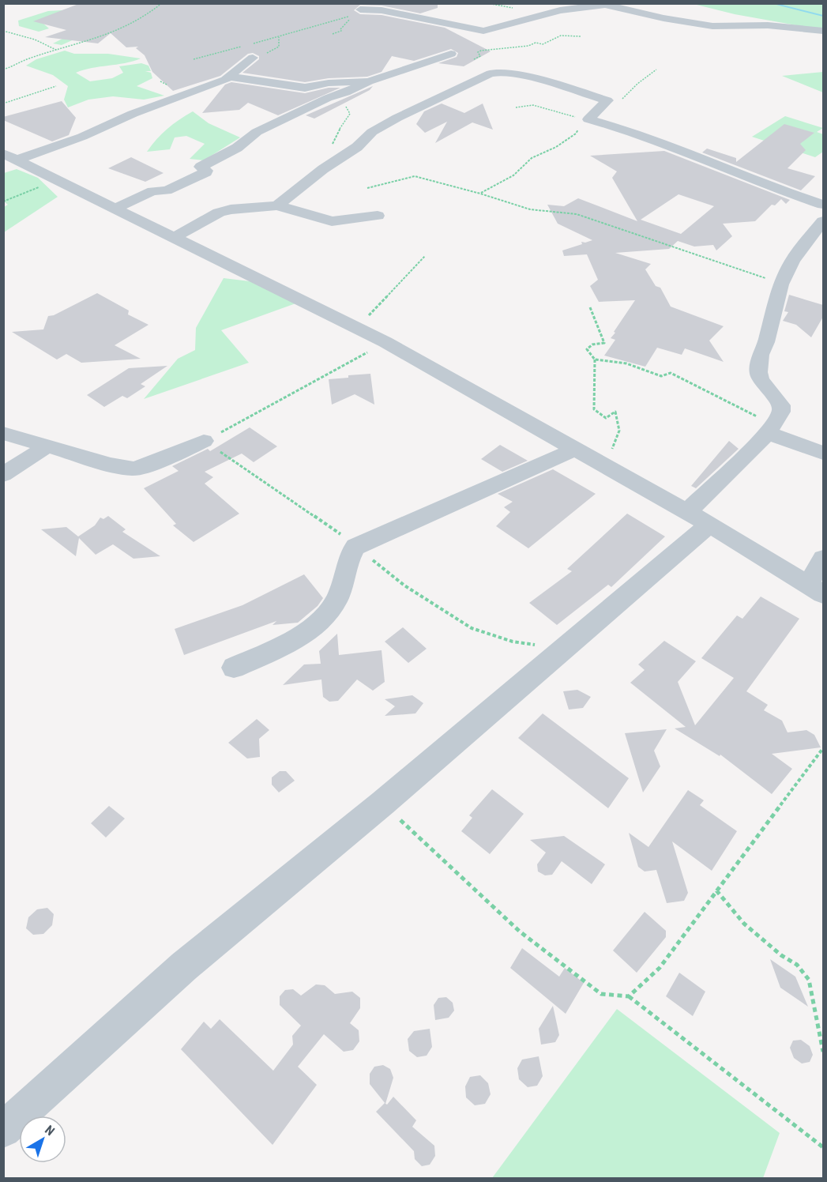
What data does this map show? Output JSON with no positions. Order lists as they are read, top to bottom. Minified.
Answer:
{"north":"top right"}
